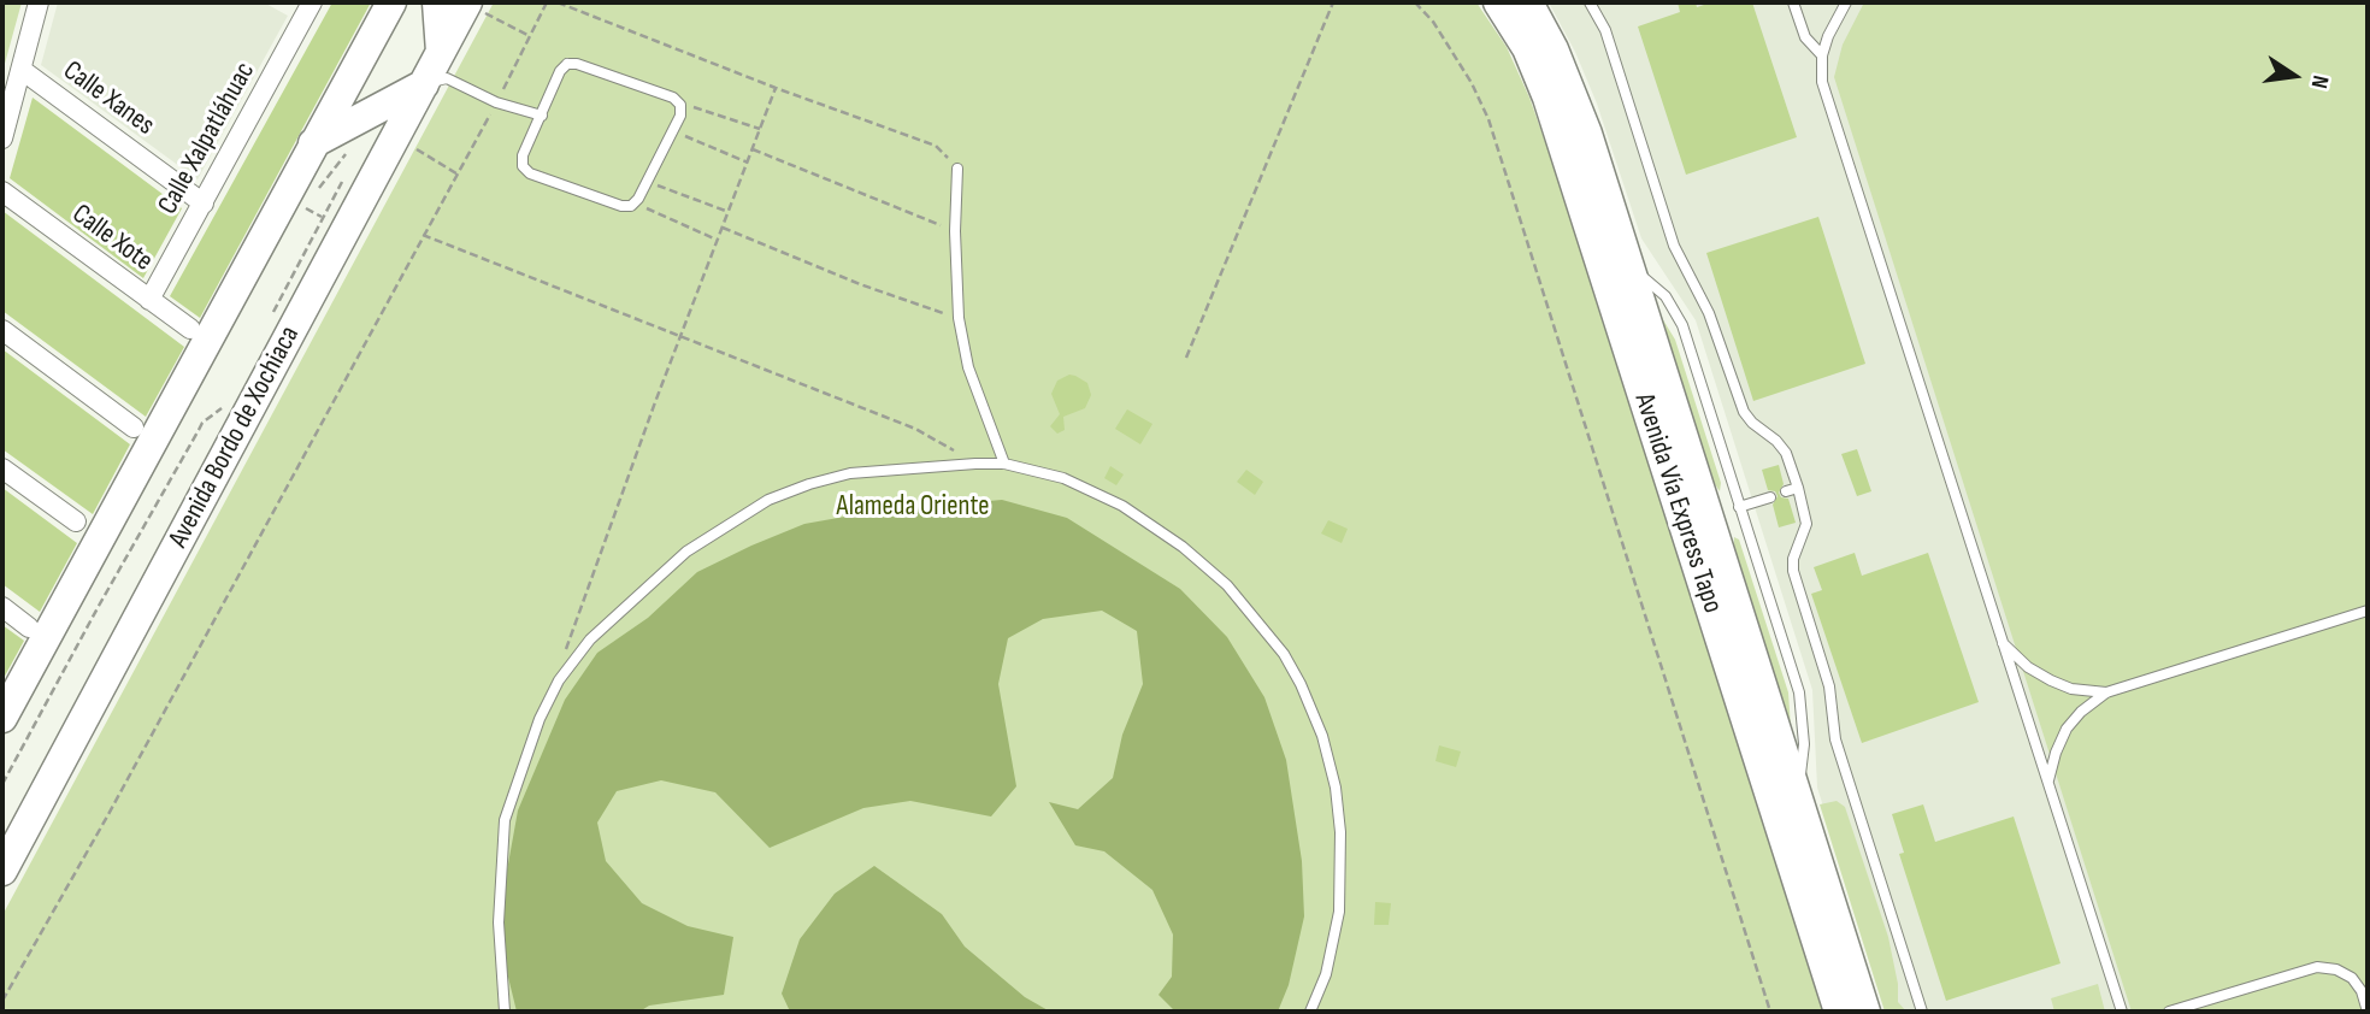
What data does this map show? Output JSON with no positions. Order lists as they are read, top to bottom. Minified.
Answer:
{"streets":{"main road":["Avenida Bordo de Xochiaca","Avenida Vía Express Tapo"],"street":["Calle Xanes","Calle Xalpatláhuac","Calle Xote"]},"crossings":[["Calle Xanes","Calle Xalpatláhuac"],["Calle Xalpatláhuac","Calle Xote"]],"parks":["Alameda Oriente"],"north":"right"}
